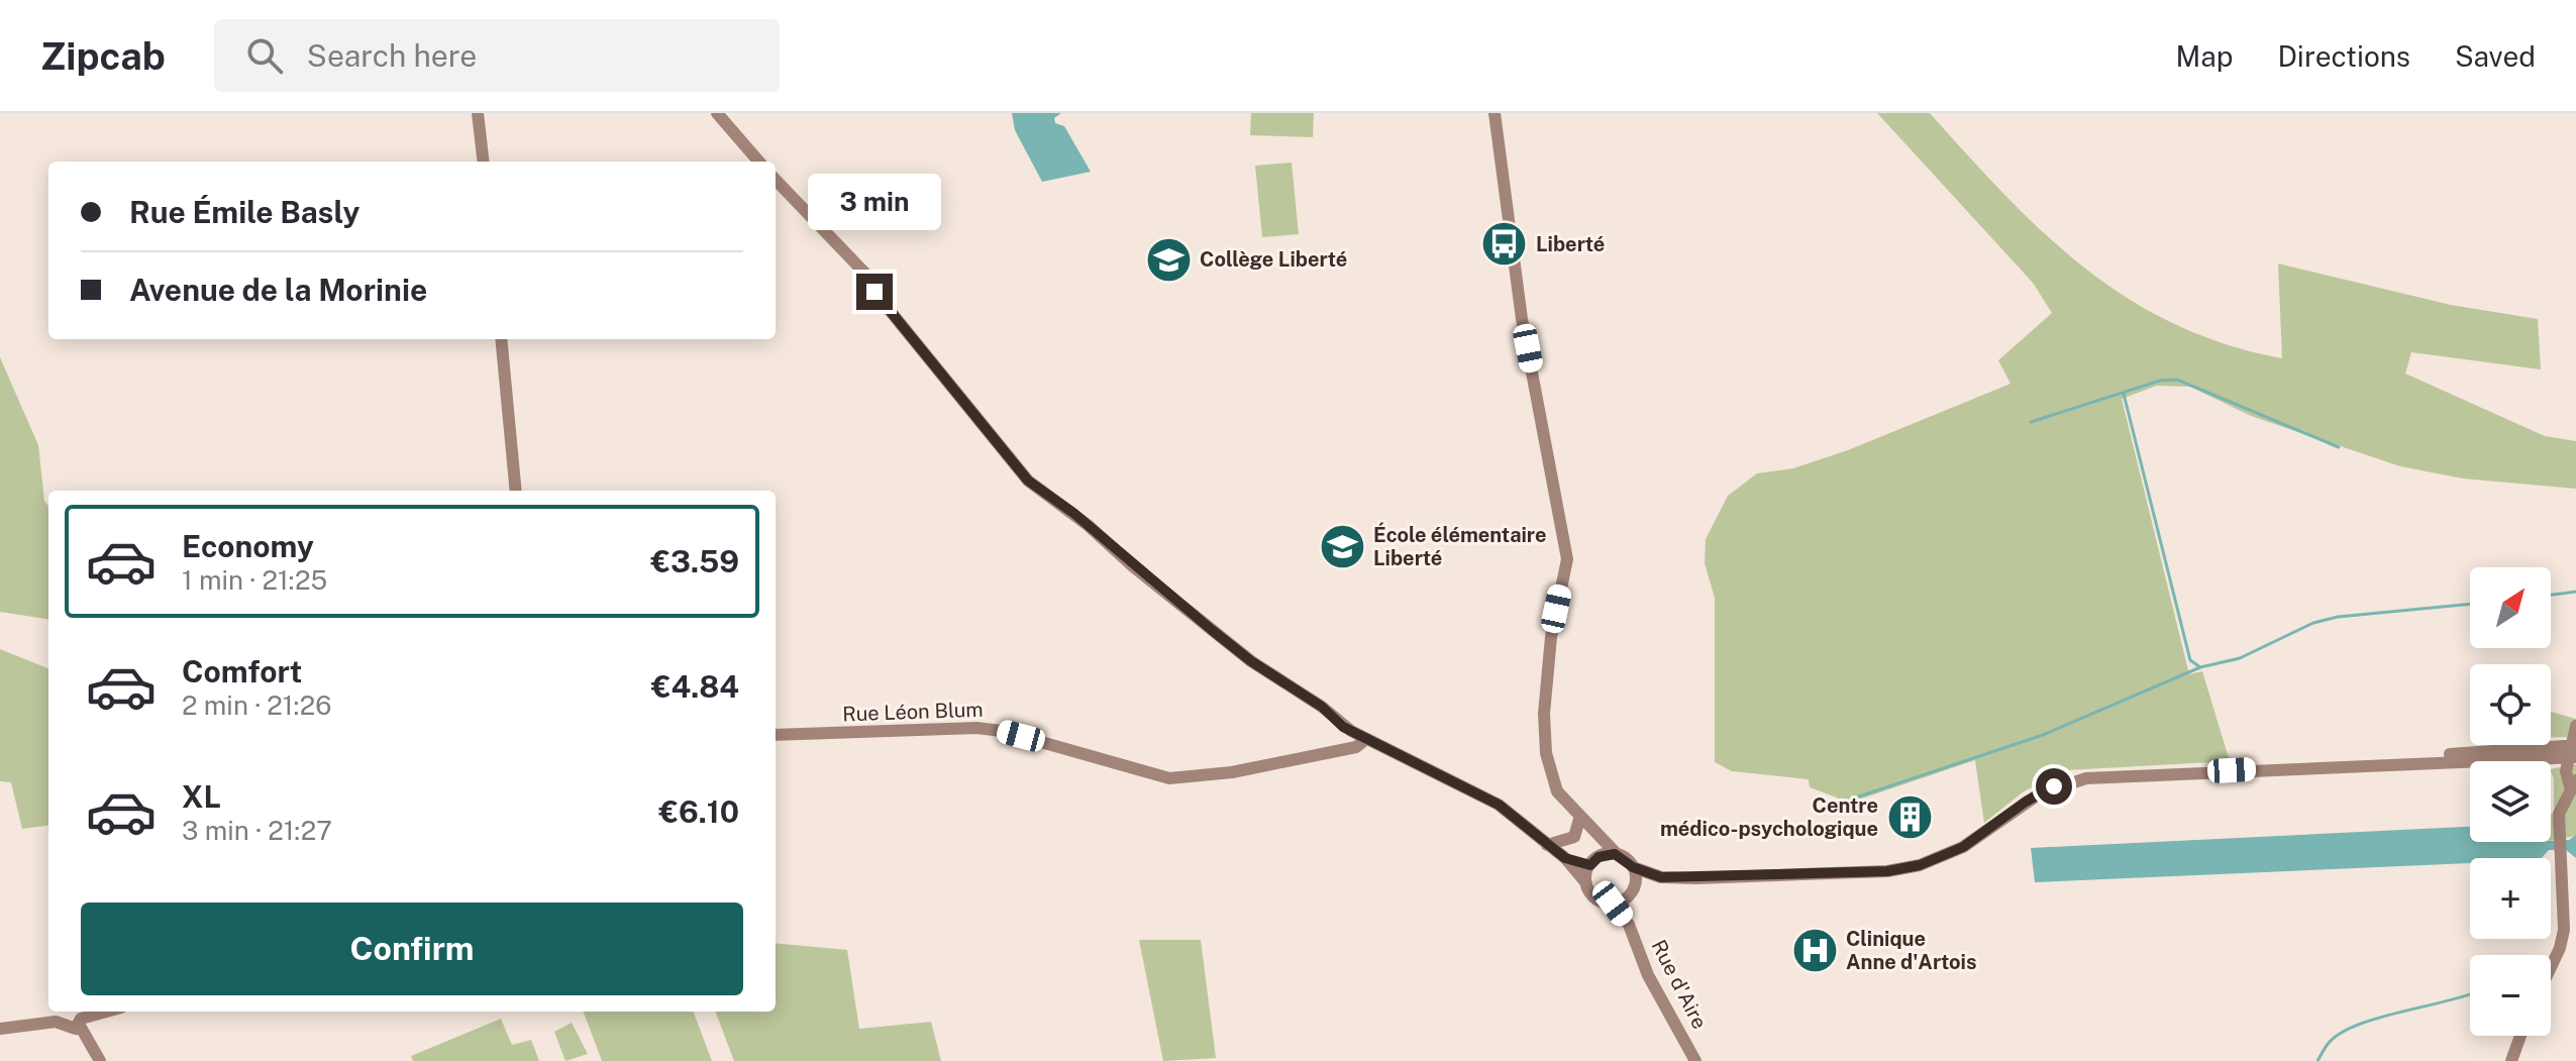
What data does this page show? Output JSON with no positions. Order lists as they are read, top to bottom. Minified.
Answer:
{"streets":{"main road":["Rue Léon Blum","Rue d'Aire"]},"places":{"bus stop":["Liberté"],"school or university":["Collège Liberté","École élémentaire Liberté"],"building":["Centre médico-psychologique"],"hospital":["Clinique Anne d'Artois"]},"north":"top right","page":{"header":"Zipcab","search":"Search here","nav":["Map","Directions","Saved"],"banner":["Rue Émile Basly","Avenue de la Morinie"],"bubble":"3 min","list":[{"name":"Economy","note":"1 min · 21:25","value":"€3.59"},{"name":"Comfort","note":"2 min · 21:26","value":"€4.84"},{"name":"XL","note":"3 min · 21:27","value":"€6.10"}],"map_buttons":["+","−"],"buttons":"Confirm"}}
